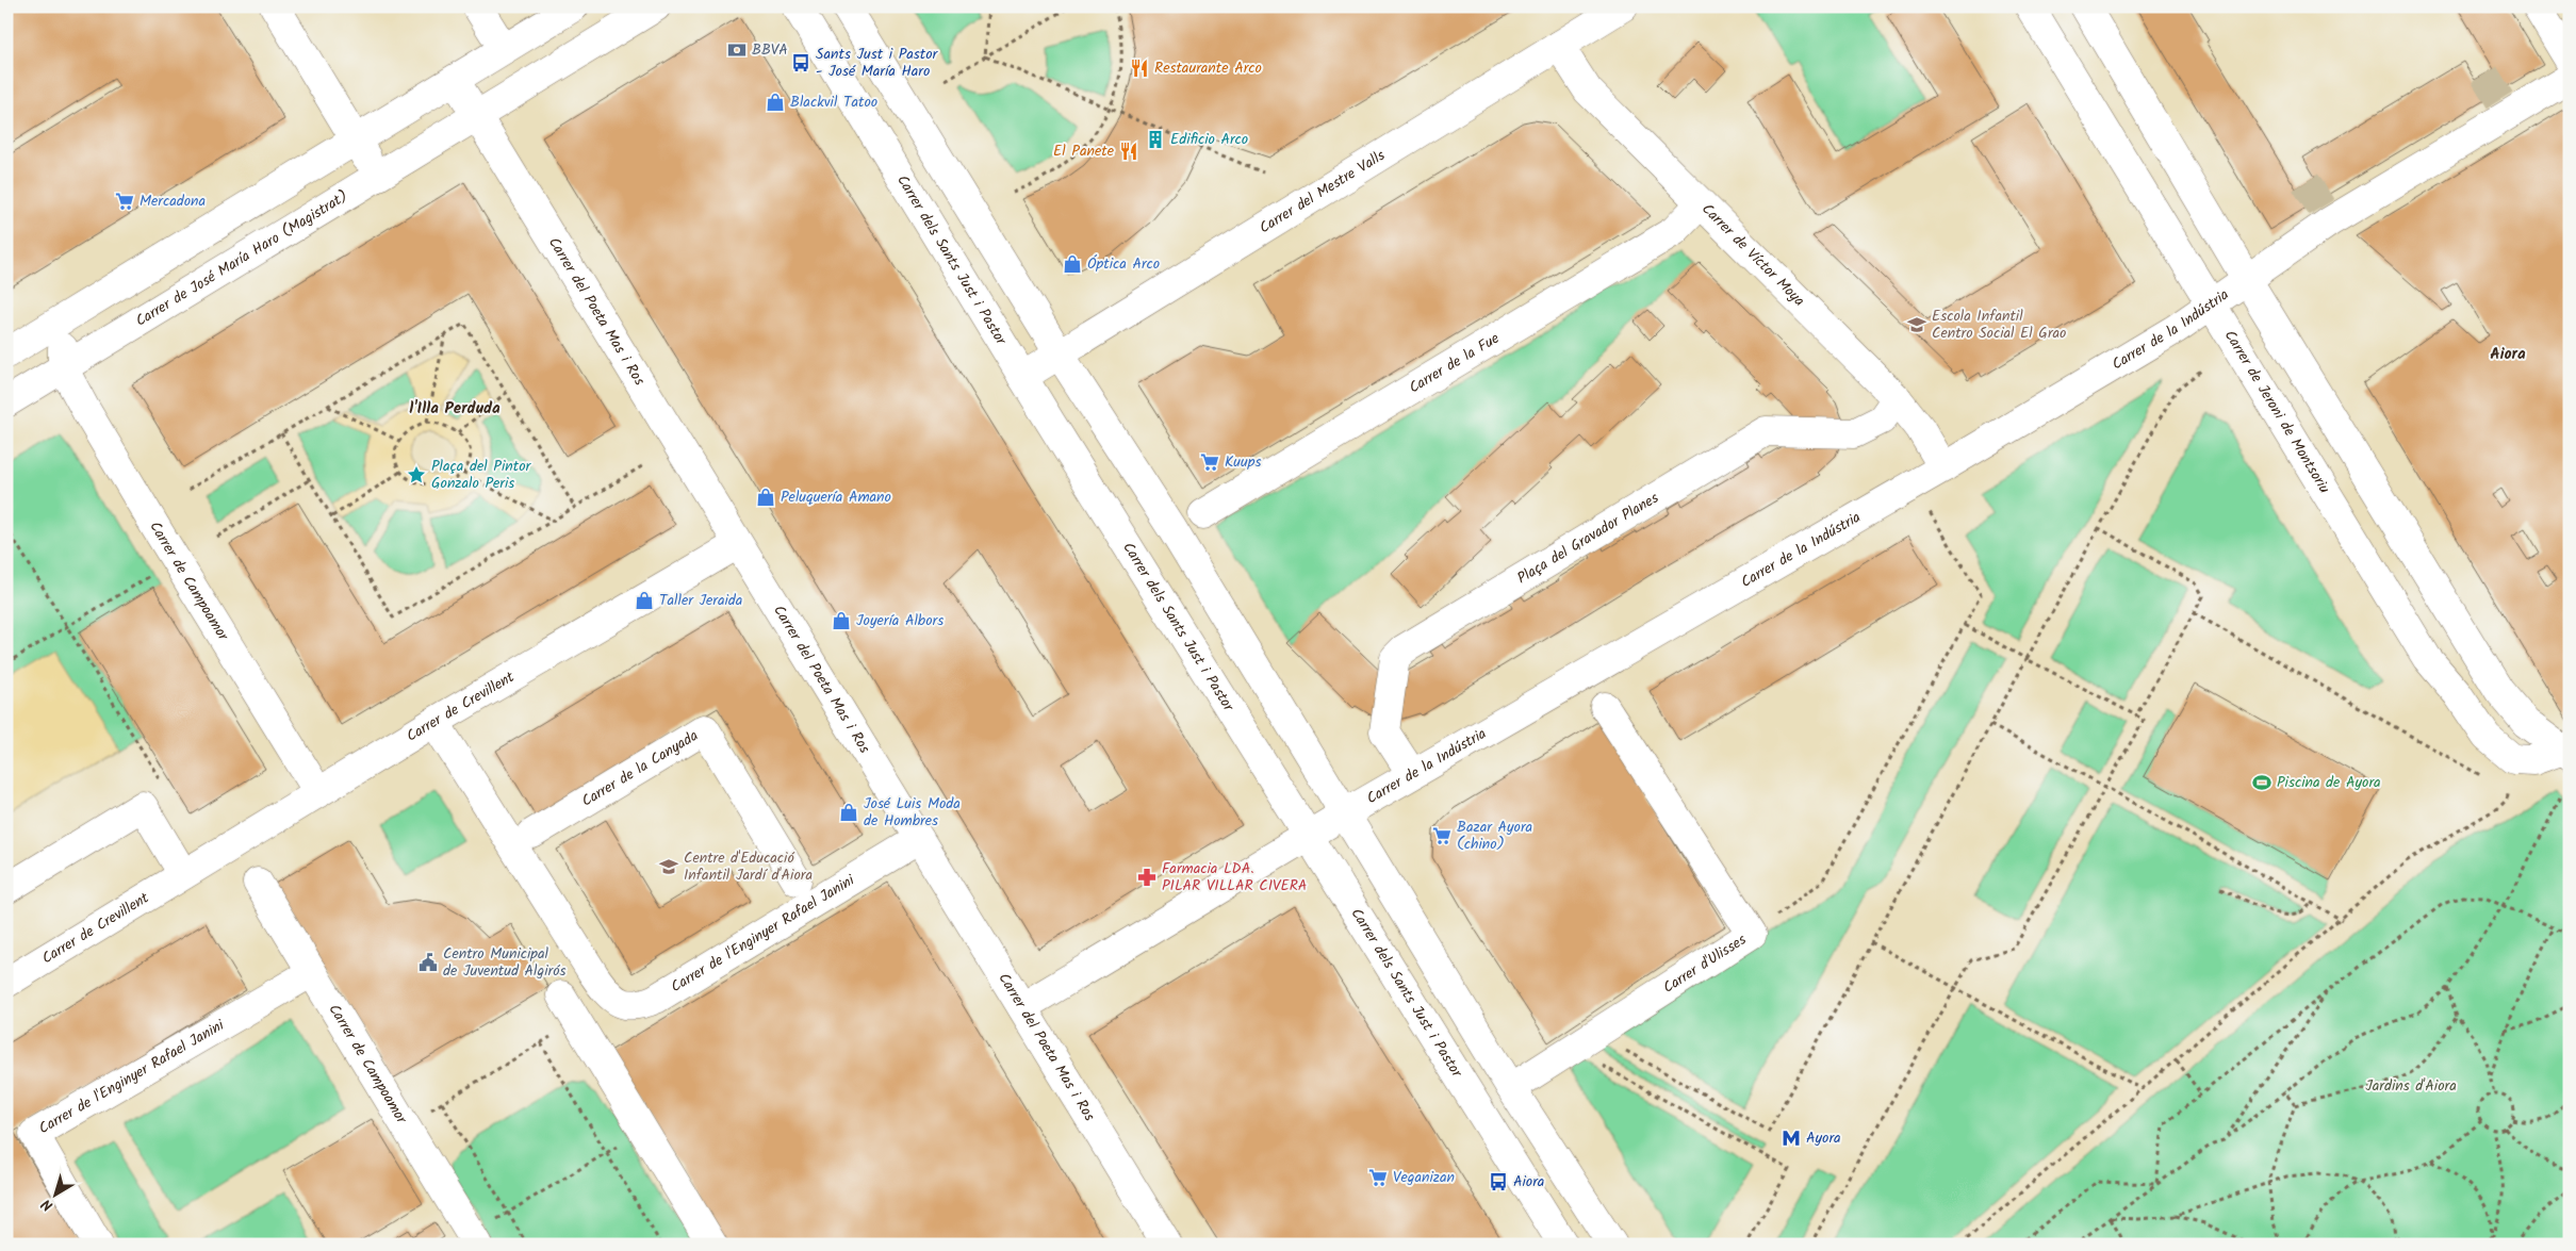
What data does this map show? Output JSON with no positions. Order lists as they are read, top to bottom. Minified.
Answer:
{"streets":{"street":["Carrer del Mestre Valls","Carrer de Víctor Moya","Carrer de José María Haro (Magistrat)","Carrer dels Sants Just i Pastor","Carrer del Poeta Mas i Ros","Carrer de la Indústria","Carrer de la Fue","Carrer de Jeroni de Montsoriu","Plaça del Gravador Planes","Carrer de Campoamor","Carrer de Crevillent","Carrer de la Canyada","Carrer de l'Enginyer Rafael Janini","Carrer d'Ulisses"]},"crossings":[["Carrer del Mestre Valls","Carrer de Víctor Moya"],["Carrer del Mestre Valls","Carrer dels Sants Just i Pastor"],["Carrer de Víctor Moya","Carrer de la Indústria"],["Carrer de Víctor Moya","Carrer de la Fue"],["Carrer de Víctor Moya","Plaça del Gravador Planes"],["Carrer de José María Haro (Magistrat)","Carrer del Poeta Mas i Ros"],["Carrer de José María Haro (Magistrat)","Carrer de Campoamor"],["Carrer dels Sants Just i Pastor","Carrer de la Indústria"],["Carrer del Poeta Mas i Ros","Carrer de la Indústria"],["Carrer del Poeta Mas i Ros","Carrer de Crevillent"],["Carrer del Poeta Mas i Ros","Carrer de l'Enginyer Rafael Janini"],["Carrer de la Indústria","Carrer de Jeroni de Montsoriu"],["Carrer de la Indústria","Plaça del Gravador Planes"],["Carrer de Campoamor","Carrer de Crevillent"],["Carrer de Campoamor","Carrer de l'Enginyer Rafael Janini"],["Carrer de Crevillent","Carrer de l'Enginyer Rafael Janini"]],"districts":["Aiora","l'Illa Perduda"],"parks":["Jardins d'Aiora"],"places":{"bank":["BBVA"],"bus stop":["Sants Just i Pastor - José María Haro","Aiora"],"restaurant":["Restaurante Arco","El Panete"],"shop":["Blackvil Tatoo","Óptica Arco","Peluquería Amano","Taller Jeraida","Joyería Albors","José Luis Moda de Hombres"],"building":["Edificio Arco"],"supermarket":["Mercadona","Kuups","Bazar Ayora (chino)","Veganizan"],"school or university":["Escola Infantil Centro Social El Grao","Centre d'Educació Infantil Jardí d'Aiora"],"place":["Plaça del Pintor Gonzalo Peris"],"sports":["Piscina de Ayora"],"pharmacy":["Farmacia LDA. PILAR VILLAR CIVERA"],"public building":["Centro Municipal de Juventud Algirós"],"metro station":["Ayora"]},"north":"bottom left"}
